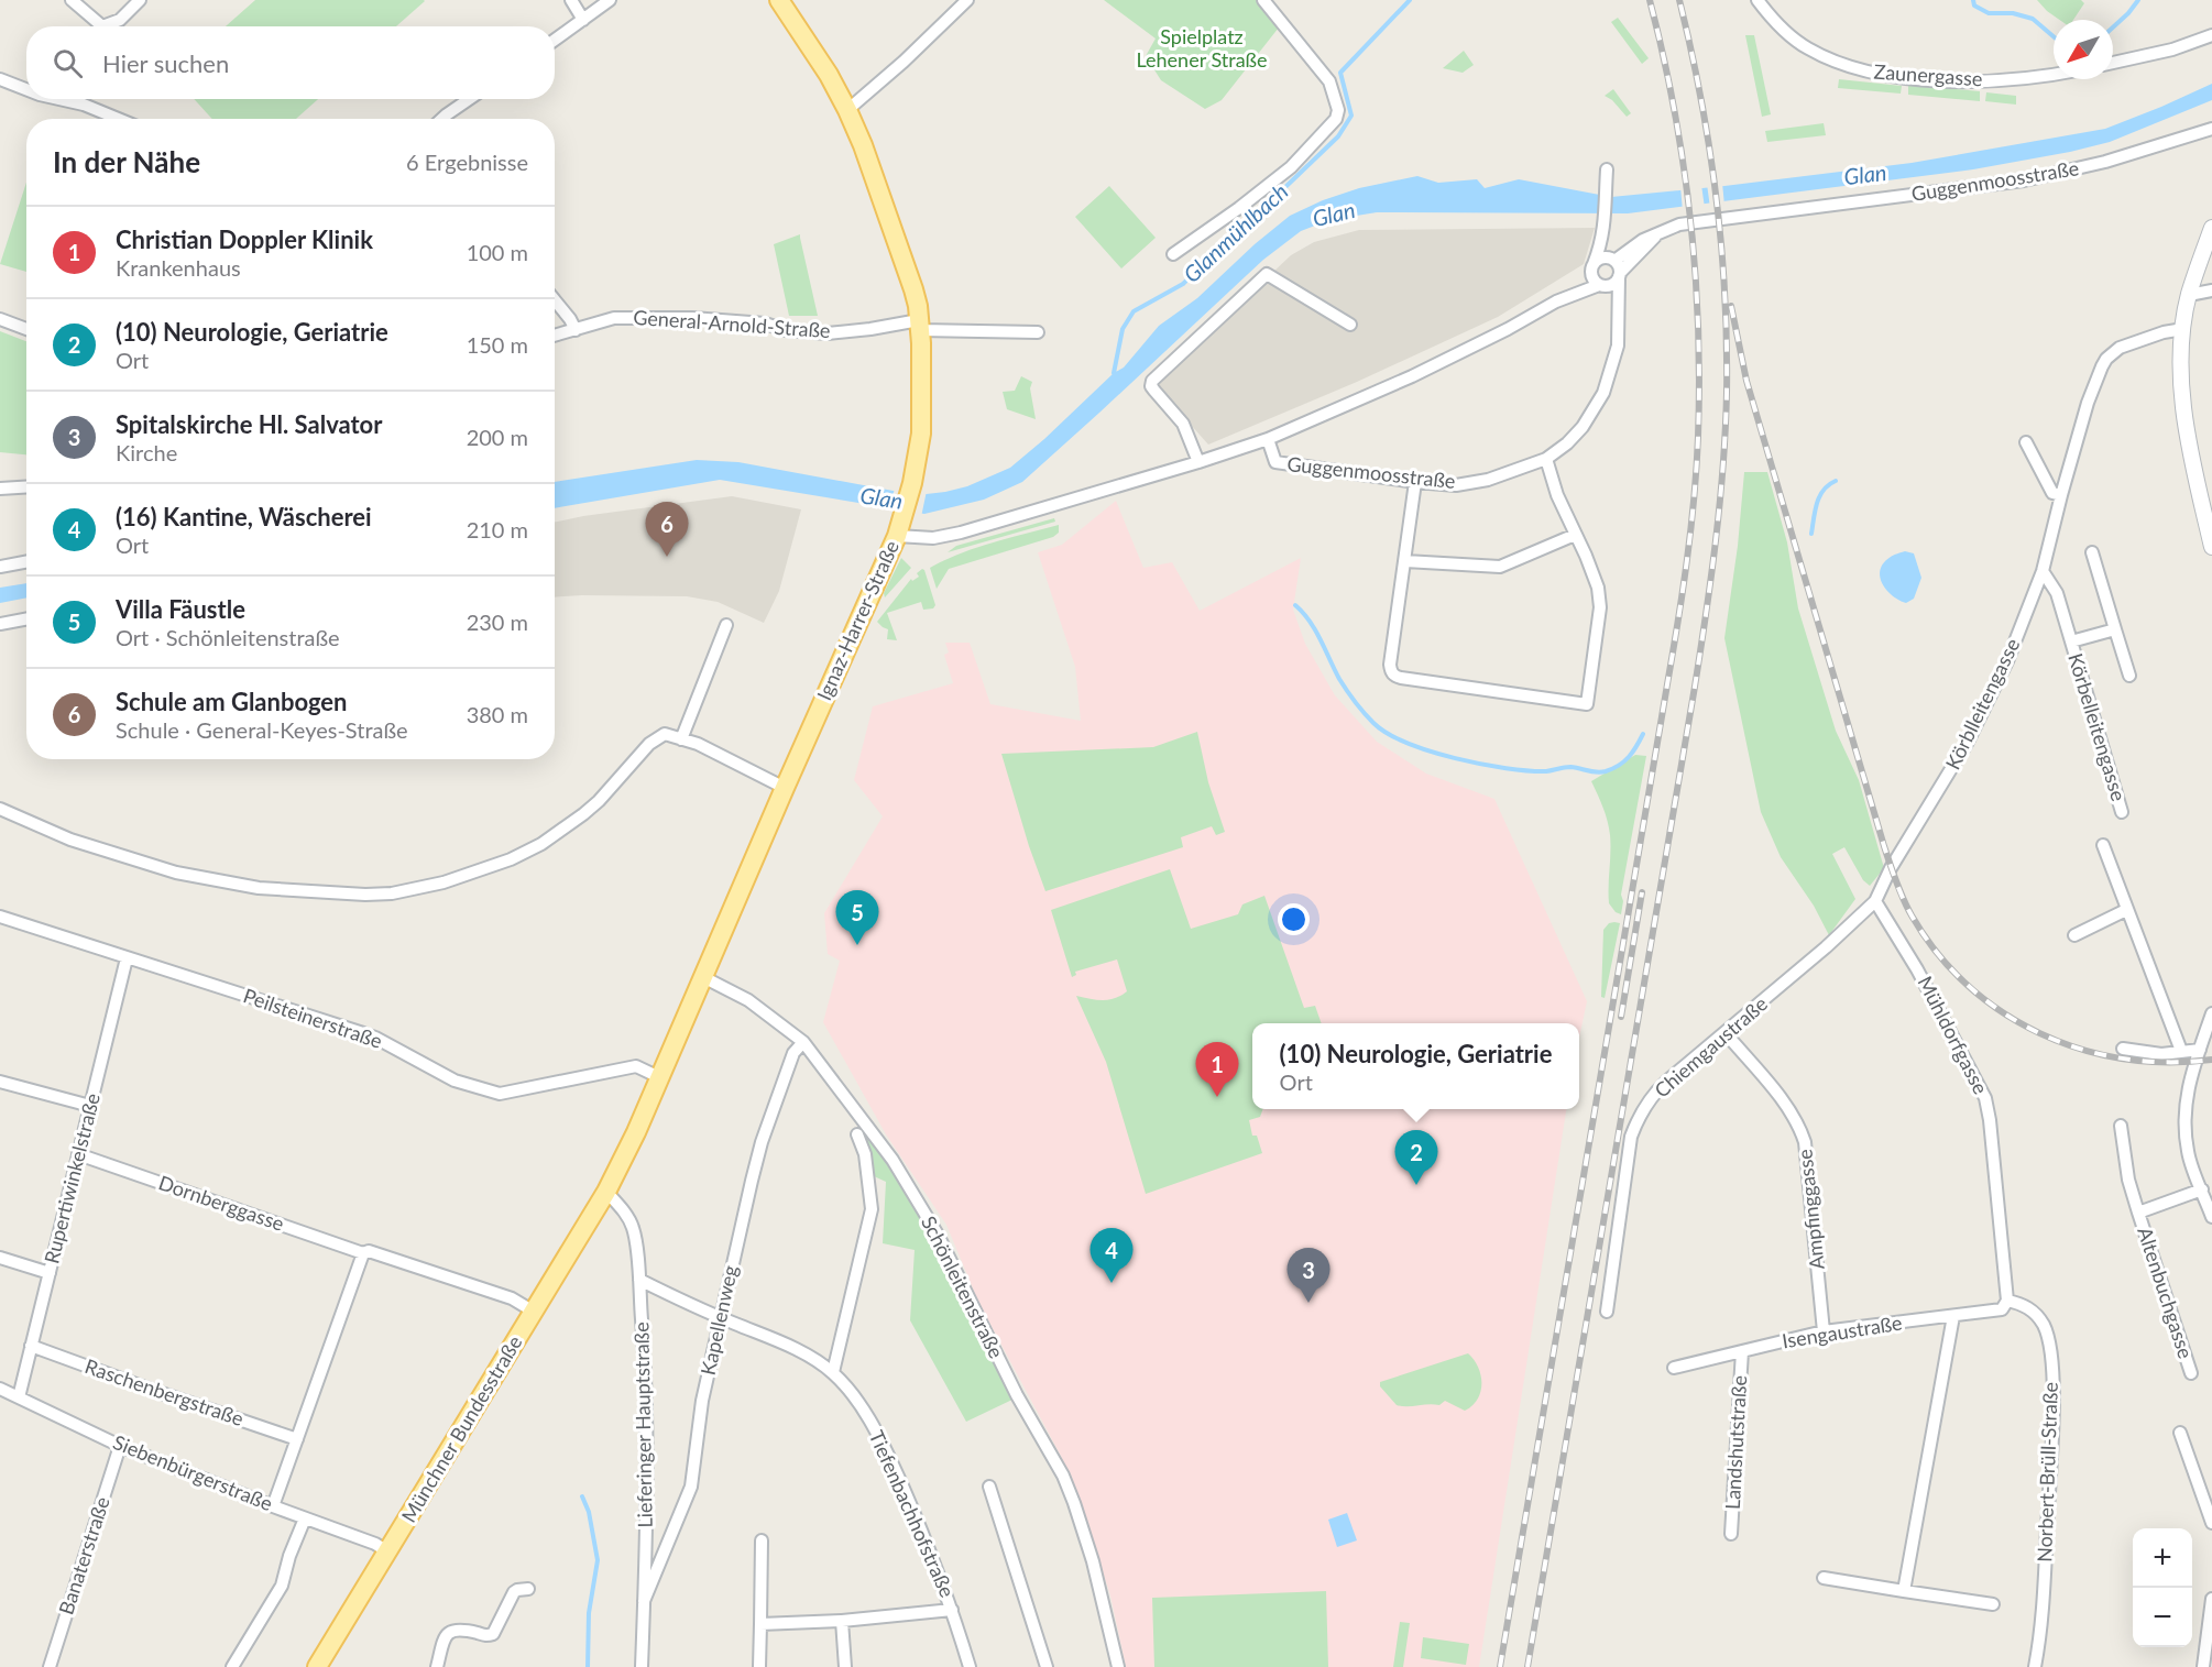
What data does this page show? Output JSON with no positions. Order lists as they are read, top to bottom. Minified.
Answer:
{"streets":{"main road":["Ignaz-Harrer-Straße","Münchner Bundesstraße"],"street":["Zaunergasse","Guggenmoosstraße","General-Arnold-Straße","Körblleitengasse","Körbelleitengasse","Peilsteinerstraße","Mühldorfgasse","Chiemgaustraße","Rupertiwinkelstraße","Dornberggasse","Ampfinggasse","Schönleitenstraße","Altenbuchgasse","Kapellenweg","Isengaustraße","Raschenbergstraße","Lieferinger Hauptstraße","Landshutstraße","Norbert-Brüll-Straße","Siebenbürgerstraße","Tiefenbachhofstraße","Banaterstraße"]},"crossings":[["Guggenmoosstraße","Ignaz-Harrer-Straße"],["General-Arnold-Straße","Ignaz-Harrer-Straße"],["Ignaz-Harrer-Straße","Peilsteinerstraße"],["Ignaz-Harrer-Straße","Schönleitenstraße"],["Ignaz-Harrer-Straße","Lieferinger Hauptstraße"],["Ignaz-Harrer-Straße","Münchner Bundesstraße"],["Körblleitengasse","Körbelleitengasse"],["Körblleitengasse","Mühldorfgasse"],["Körblleitengasse","Chiemgaustraße"],["Peilsteinerstraße","Rupertiwinkelstraße"],["Mühldorfgasse","Chiemgaustraße"],["Mühldorfgasse","Isengaustraße"],["Mühldorfgasse","Norbert-Brüll-Straße"],["Chiemgaustraße","Ampfinggasse"],["Rupertiwinkelstraße","Dornberggasse"],["Rupertiwinkelstraße","Raschenbergstraße"],["Rupertiwinkelstraße","Siebenbürgerstraße"],["Dornberggasse","Münchner Bundesstraße"],["Ampfinggasse","Isengaustraße"],["Schönleitenstraße","Kapellenweg"],["Kapellenweg","Lieferinger Hauptstraße"],["Kapellenweg","Tiefenbachhofstraße"],["Isengaustraße","Landshutstraße"],["Isengaustraße","Norbert-Brüll-Straße"],["Lieferinger Hauptstraße","Münchner Bundesstraße"],["Lieferinger Hauptstraße","Tiefenbachhofstraße"],["Münchner Bundesstraße","Siebenbürgerstraße"],["Siebenbürgerstraße","Banaterstraße"]],"water":["Glan","Glanmühlbach"],"parks":["Spielplatz Lehener Straße"],"north":"bottom left","page":{"search":"Hier suchen","heading":["In der Nähe","6 Ergebnisse"],"list":[{"mark":"1","name":"Christian Doppler Klinik","note":"Krankenhaus","value":"100 m"},{"mark":"2","name":"(10) Neurologie, Geriatrie","note":"Ort","value":"150 m"},{"mark":"3","name":"Spitalskirche Hl. Salvator","note":"Kirche","value":"200 m"},{"mark":"4","name":"(16) Kantine, Wäscherei","note":"Ort","value":"210 m"},{"mark":"5","name":"Villa Fäustle","note":"Ort · Schönleitenstraße","value":"230 m"},{"mark":"6","name":"Schule am Glanbogen","note":"Schule · General-Keyes-Straße","value":"380 m"}],"pins":["6","5","1","2","4","3"],"popup":["(10) Neurologie, Geriatrie","Ort"],"map_buttons":["+","−"]}}
